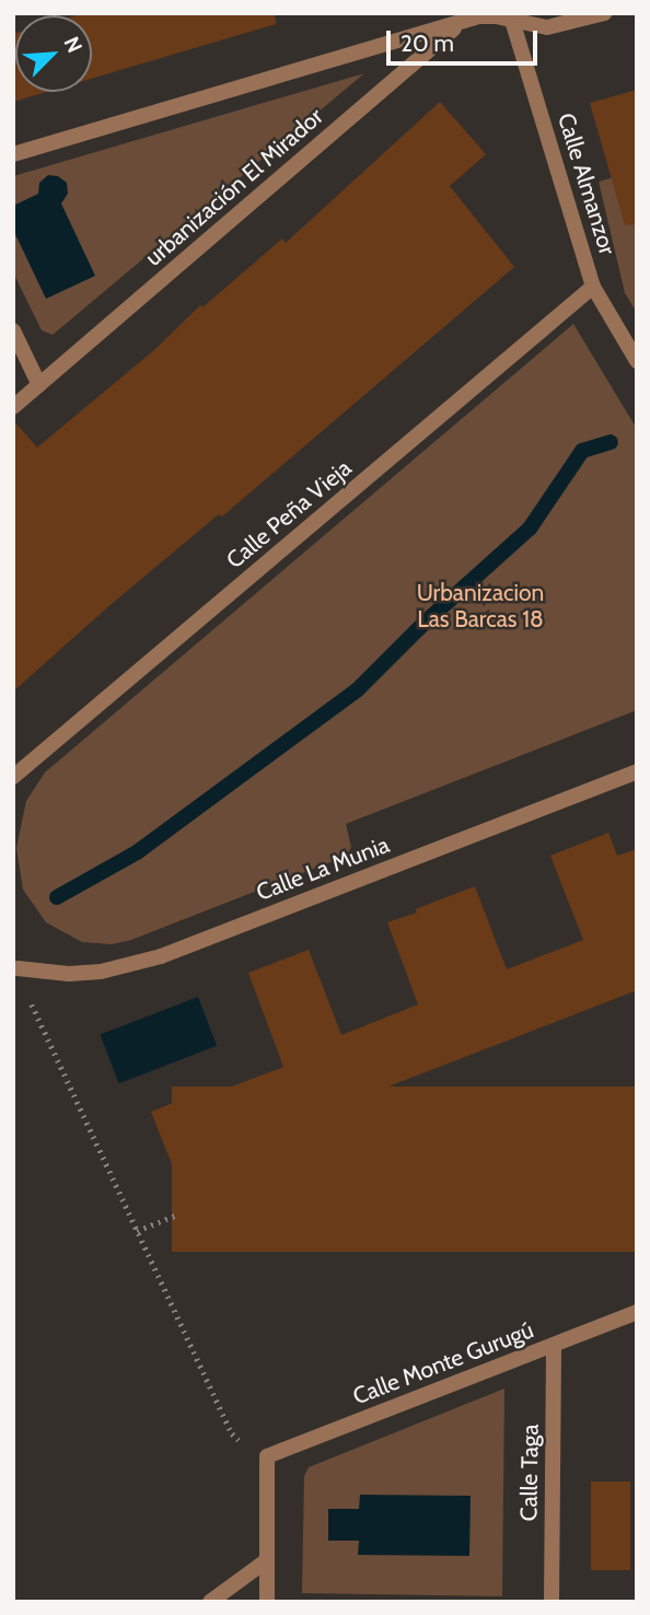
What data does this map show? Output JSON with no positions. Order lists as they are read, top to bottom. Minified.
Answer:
{"streets":{"street":["Calle Almanzor","urbanización El Mirador","Calle Peña Vieja","Calle La Munia","Calle Monte Gurugú","Calle Taga"]},"crossings":[["Calle Almanzor","urbanización El Mirador"],["Calle Almanzor","Calle Peña Vieja"],["Calle Monte Gurugú","Calle Taga"]],"parks":["Urbanizacion Las Barcas 18"],"scale_bar":"20 m","north":"top right"}
